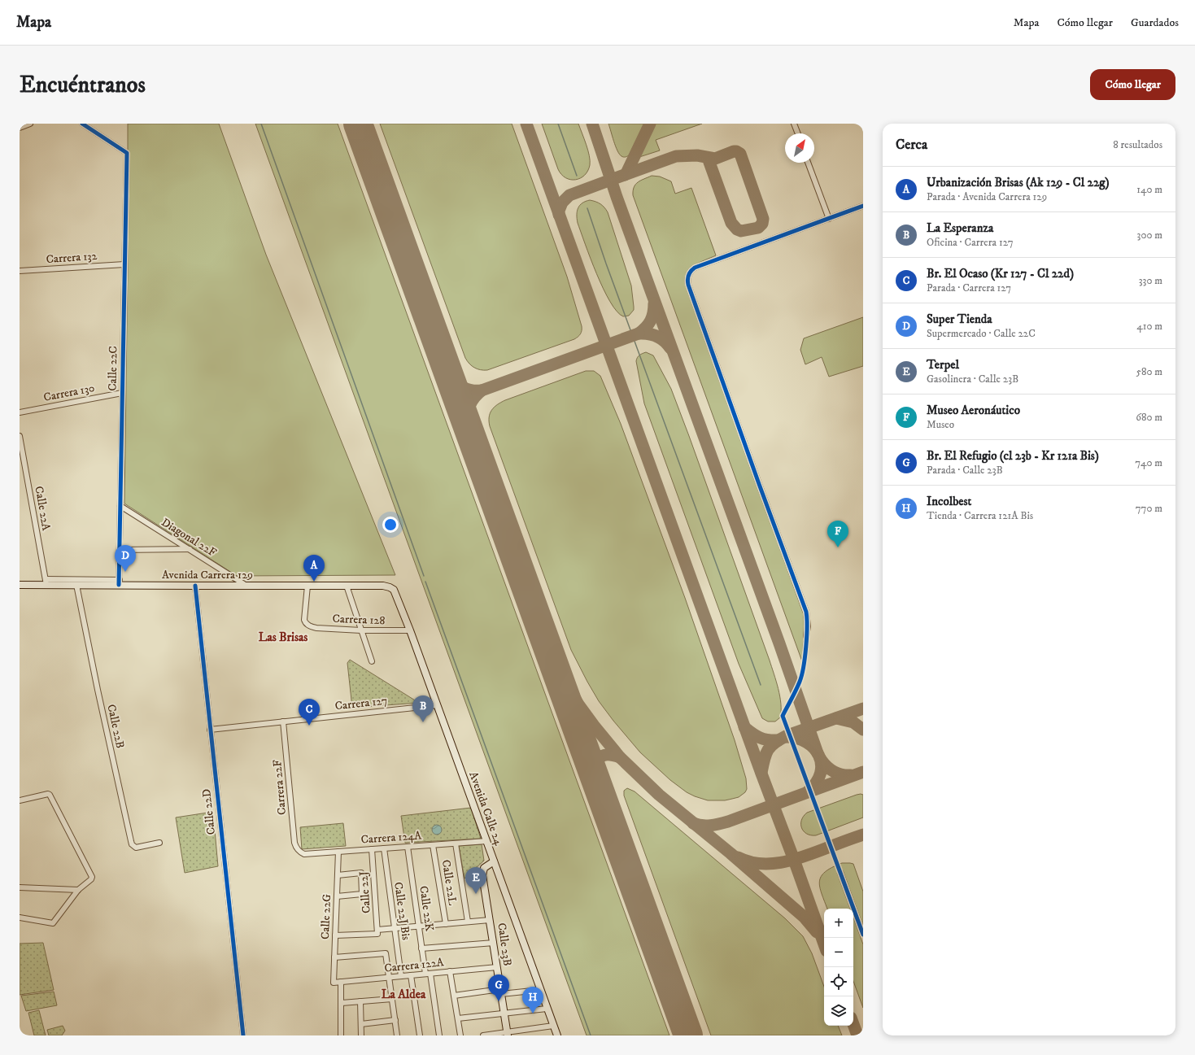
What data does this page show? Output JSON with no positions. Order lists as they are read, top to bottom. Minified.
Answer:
{"streets":{"main road":["Avenida Carrera 129","Avenida Calle 24","Calle 23B"],"street":["Carrera 132","Calle 22C","Carrera 130","Calle 22A","Diagonal 22F","Carrera 128","Carrera 127","Calle 22B","Carrera 22F","Calle 22D","Carrera 124A","Calle 22L","Calle 22J","Calle 22K","Calle 22J Bis","Calle 22G","Carrera 122A"]},"crossings":[["Carrera 132","Calle 22C"],["Calle 22C","Carrera 130"],["Calle 22C","Diagonal 22F"],["Calle 22C","Avenida Carrera 129"],["Calle 22A","Avenida Carrera 129"],["Diagonal 22F","Avenida Carrera 129"],["Avenida Carrera 129","Carrera 128"],["Avenida Carrera 129","Calle 22B"],["Avenida Carrera 129","Avenida Calle 24"],["Avenida Carrera 129","Calle 22D"],["Carrera 128","Avenida Calle 24"],["Carrera 127","Carrera 22F"],["Carrera 127","Avenida Calle 24"],["Carrera 127","Calle 22D"],["Carrera 22F","Carrera 124A"],["Avenida Calle 24","Carrera 124A"],["Avenida Calle 24","Calle 23B"],["Carrera 124A","Calle 22L"],["Carrera 124A","Calle 22J"],["Carrera 124A","Calle 22K"],["Carrera 124A","Calle 22J Bis"],["Carrera 124A","Calle 22G"],["Calle 22K","Carrera 122A"],["Calle 22J Bis","Carrera 122A"],["Calle 22G","Carrera 122A"],["Calle 23B","Carrera 122A"]],"districts":["Las Brisas","La Aldea"],"north":"top right","page":{"header":"Mapa","nav":["Mapa","Cómo llegar","Guardados"],"buttons":"Cómo llegar","title":"Encuéntranos","heading":["Cerca","8 resultados"],"list":[{"mark":"A","name":"Urbanización Brisas (Ak 129 - Cl 22g)","note":"Parada · Avenida Carrera 129","value":"140 m"},{"mark":"B","name":"La Esperanza","note":"Oficina · Carrera 127","value":"300 m"},{"mark":"C","name":"Br. El Ocaso (Kr 127 - Cl 22d)","note":"Parada · Carrera 127","value":"330 m"},{"mark":"D","name":"Super Tienda","note":"Supermercado · Calle 22C","value":"410 m"},{"mark":"E","name":"Terpel","note":"Gasolinera · Calle 23B","value":"580 m"},{"mark":"F","name":"Museo Aeronáutico","note":"Museo","value":"680 m"},{"mark":"G","name":"Br. El Refugio (cl 23b - Kr 121a Bis)","note":"Parada · Calle 23B","value":"740 m"},{"mark":"H","name":"Incolbest","note":"Tienda · Carrera 121A Bis","value":"770 m"}],"pins":["F","D","A","B","C","E","G","H"],"map_buttons":["+","−"]}}
